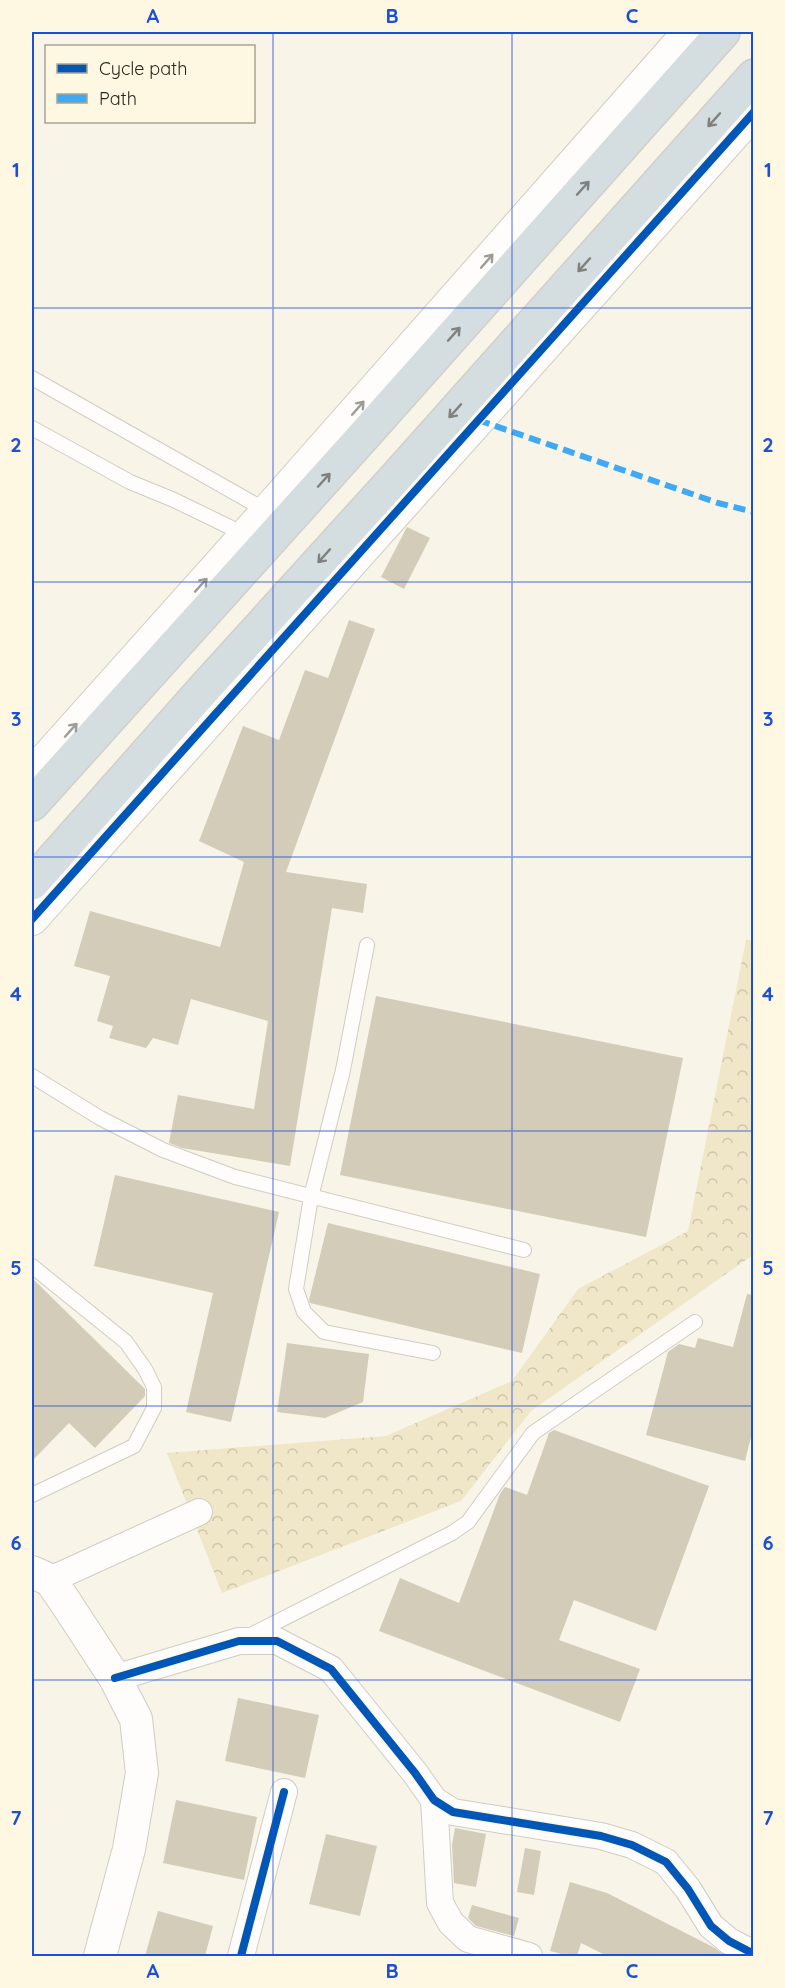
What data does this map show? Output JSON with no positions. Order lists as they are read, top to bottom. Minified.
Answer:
{"legend":["Cycle path","Path"],"grid":{"columns":["A","B","C"],"rows":["1","2","3","4","5","6","7"]}}
